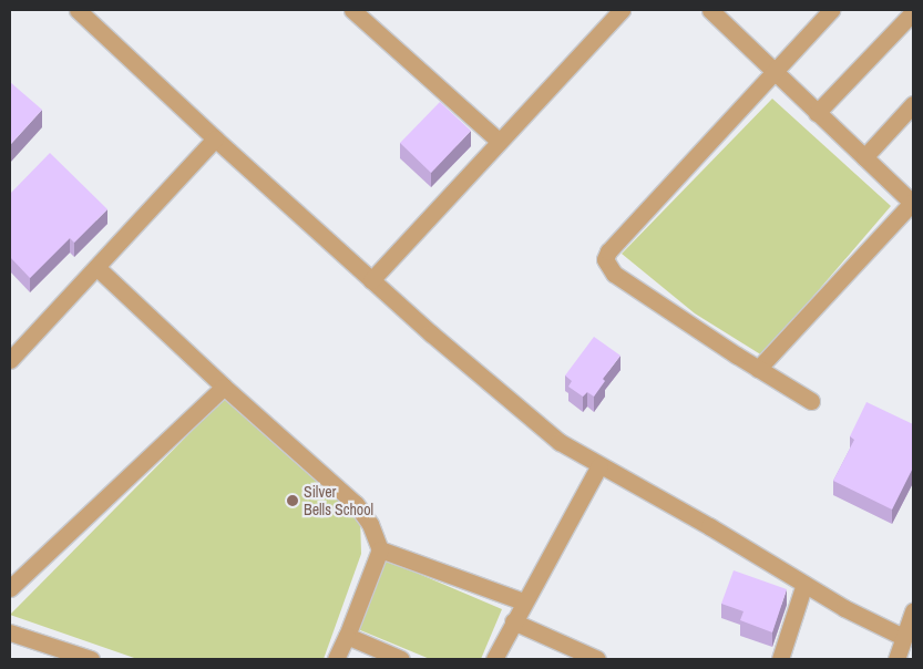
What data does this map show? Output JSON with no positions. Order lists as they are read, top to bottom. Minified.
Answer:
{"places":["Silver Bells School"]}
